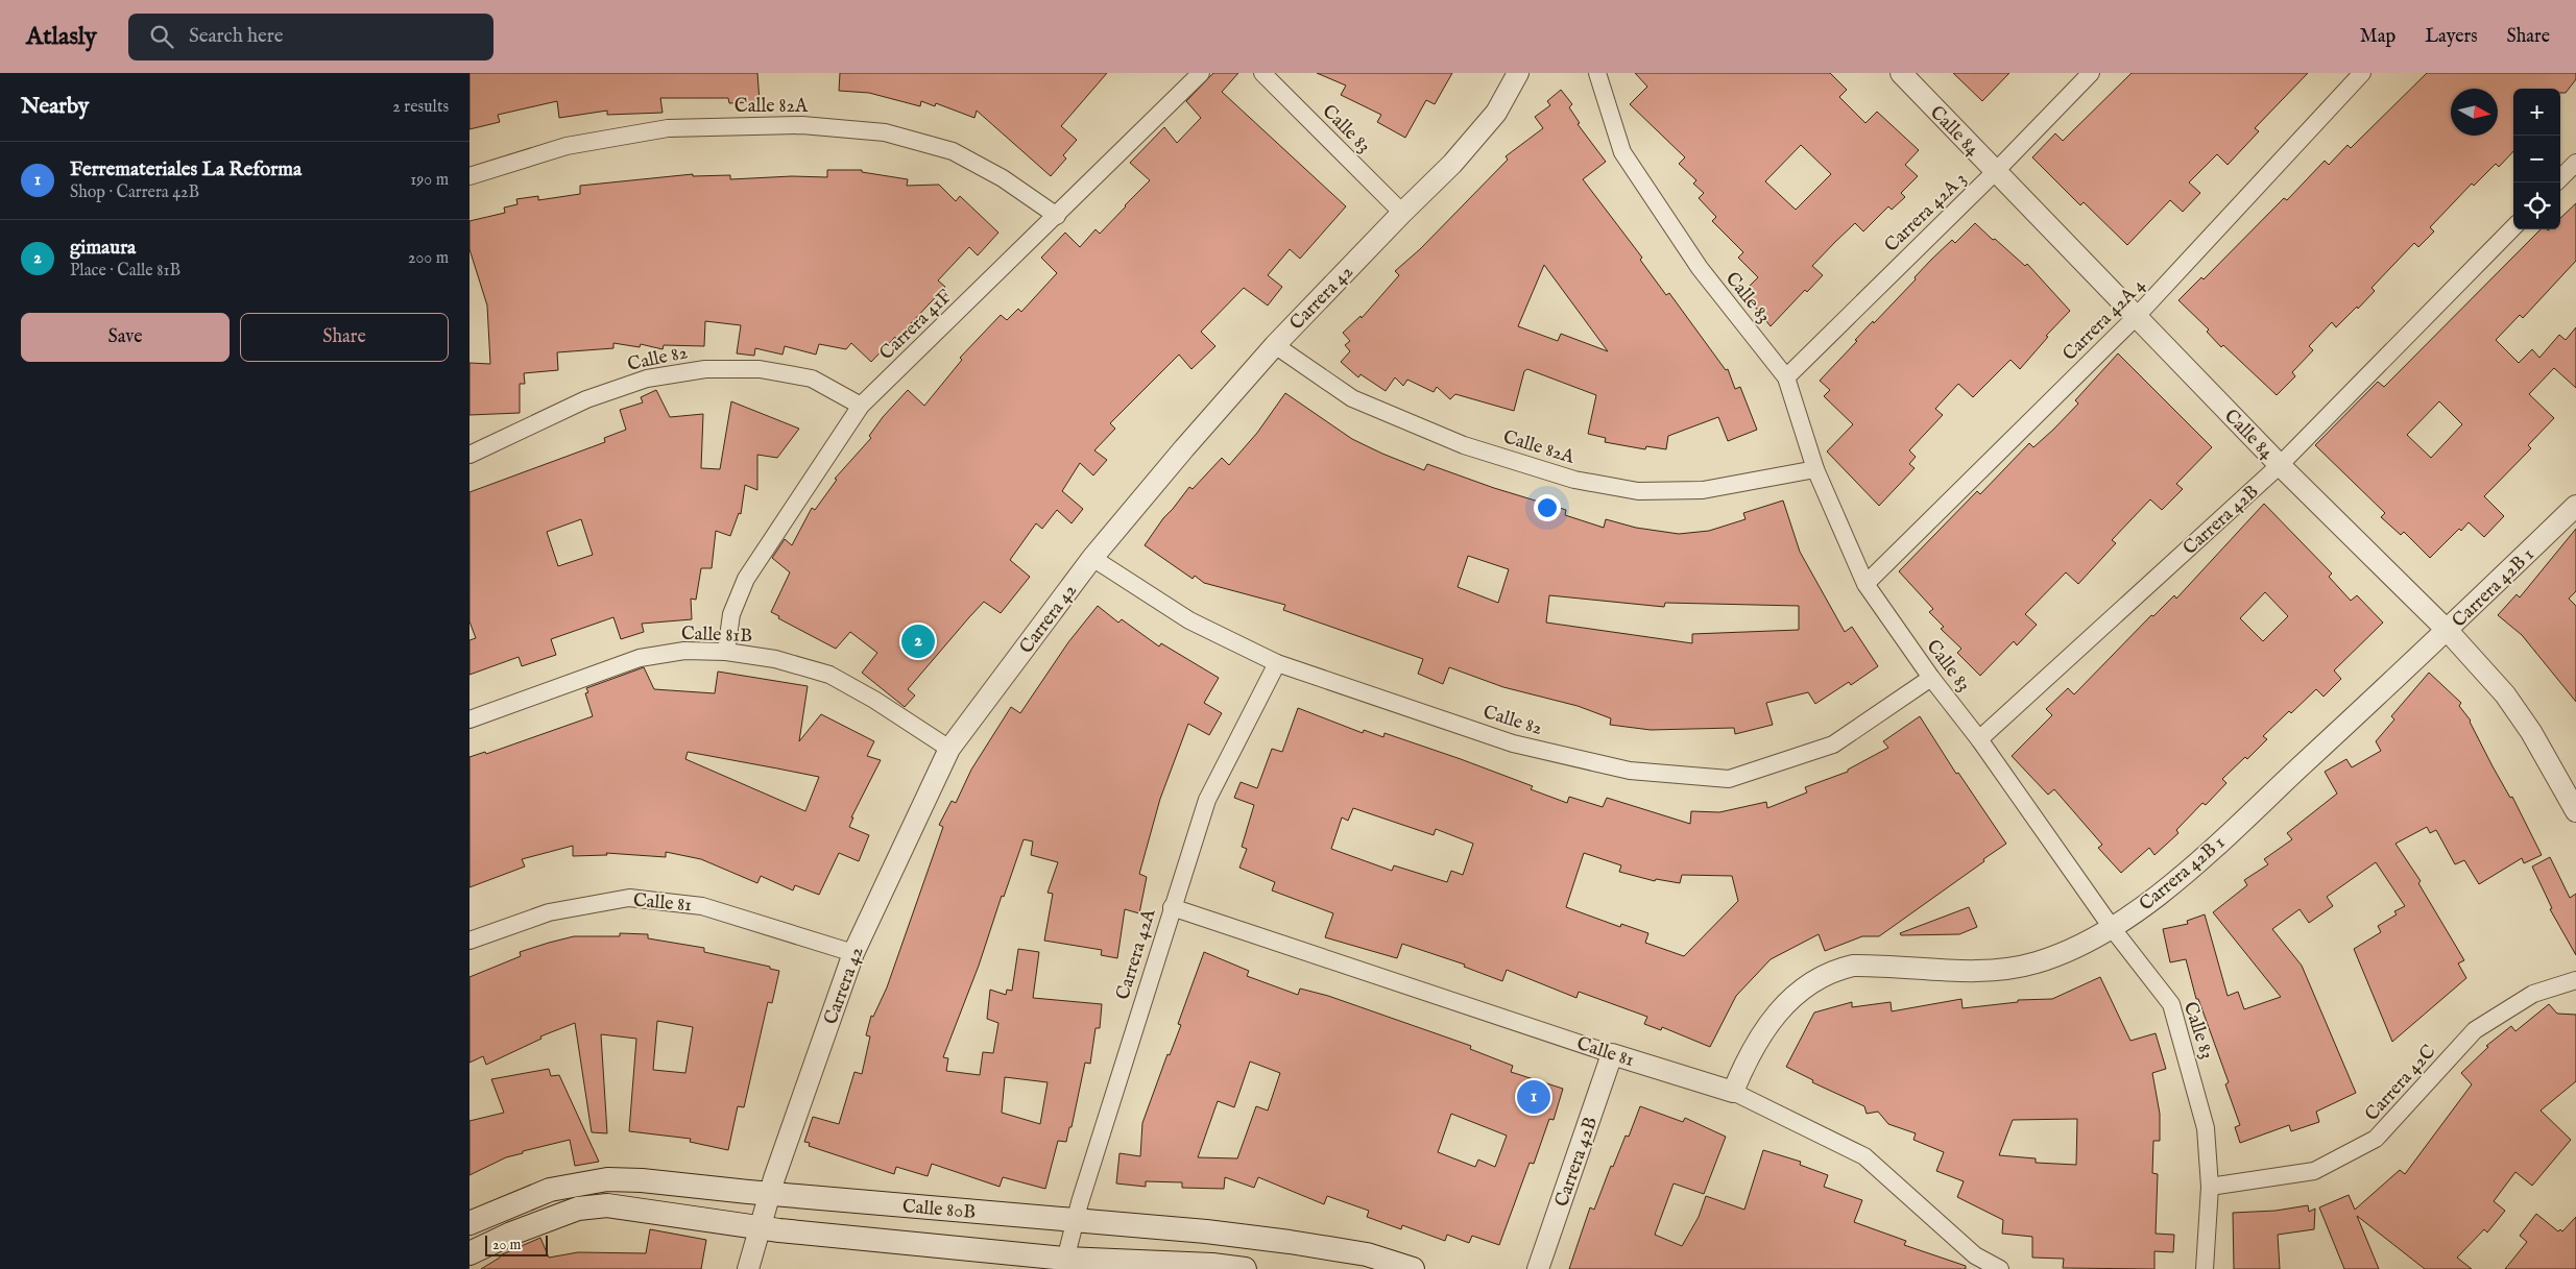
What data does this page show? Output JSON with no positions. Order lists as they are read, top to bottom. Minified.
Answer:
{"streets":{"main road":["Calle 80B"],"street":["Calle 82A","Calle 83","Calle 84","Carrera 42A 3","Carrera 42","Carrera 42A 4","Carrera 41F","Calle 82","Carrera 42B","Carrera 42B 1","Calle 81B","Calle 81","Carrera 42A","Carrera 42C"]},"crossings":[["Calle 82A","Calle 83"],["Calle 82A","Carrera 42"],["Calle 82A","Carrera 41F"],["Calle 83","Carrera 42A 3"],["Calle 83","Carrera 42"],["Calle 83","Carrera 42A 4"],["Calle 83","Calle 82"],["Calle 83","Carrera 42B"],["Calle 83","Carrera 42B 1"],["Calle 83","Carrera 42C"],["Calle 84","Carrera 42A 3"],["Calle 84","Carrera 42A 4"],["Calle 84","Carrera 42B"],["Calle 84","Carrera 42B 1"],["Carrera 42","Calle 82"],["Carrera 42","Calle 81B"],["Carrera 42","Calle 81"],["Carrera 42","Calle 80B"],["Carrera 41F","Calle 82"],["Carrera 41F","Calle 81B"],["Calle 82","Carrera 42A"],["Carrera 42B","Calle 81"],["Carrera 42B 1","Calle 81"],["Calle 81","Carrera 42A"],["Carrera 42A","Calle 80B"]],"scale_bar":"20 m","north":"right","page":{"header":"Atlasly","search":"Search here","nav":["Map","Layers","Share"],"heading":["Nearby","2 results"],"map_buttons":["+","−"],"list":[{"mark":"1","name":"Ferremateriales La Reforma","note":"Shop · Carrera 42B","value":"190 m"},{"mark":"2","name":"gimaura","note":"Place · Calle 81B","value":"200 m"}],"buttons":["Save","Share"],"pins":["2","1"],"scale":"20 m"}}
